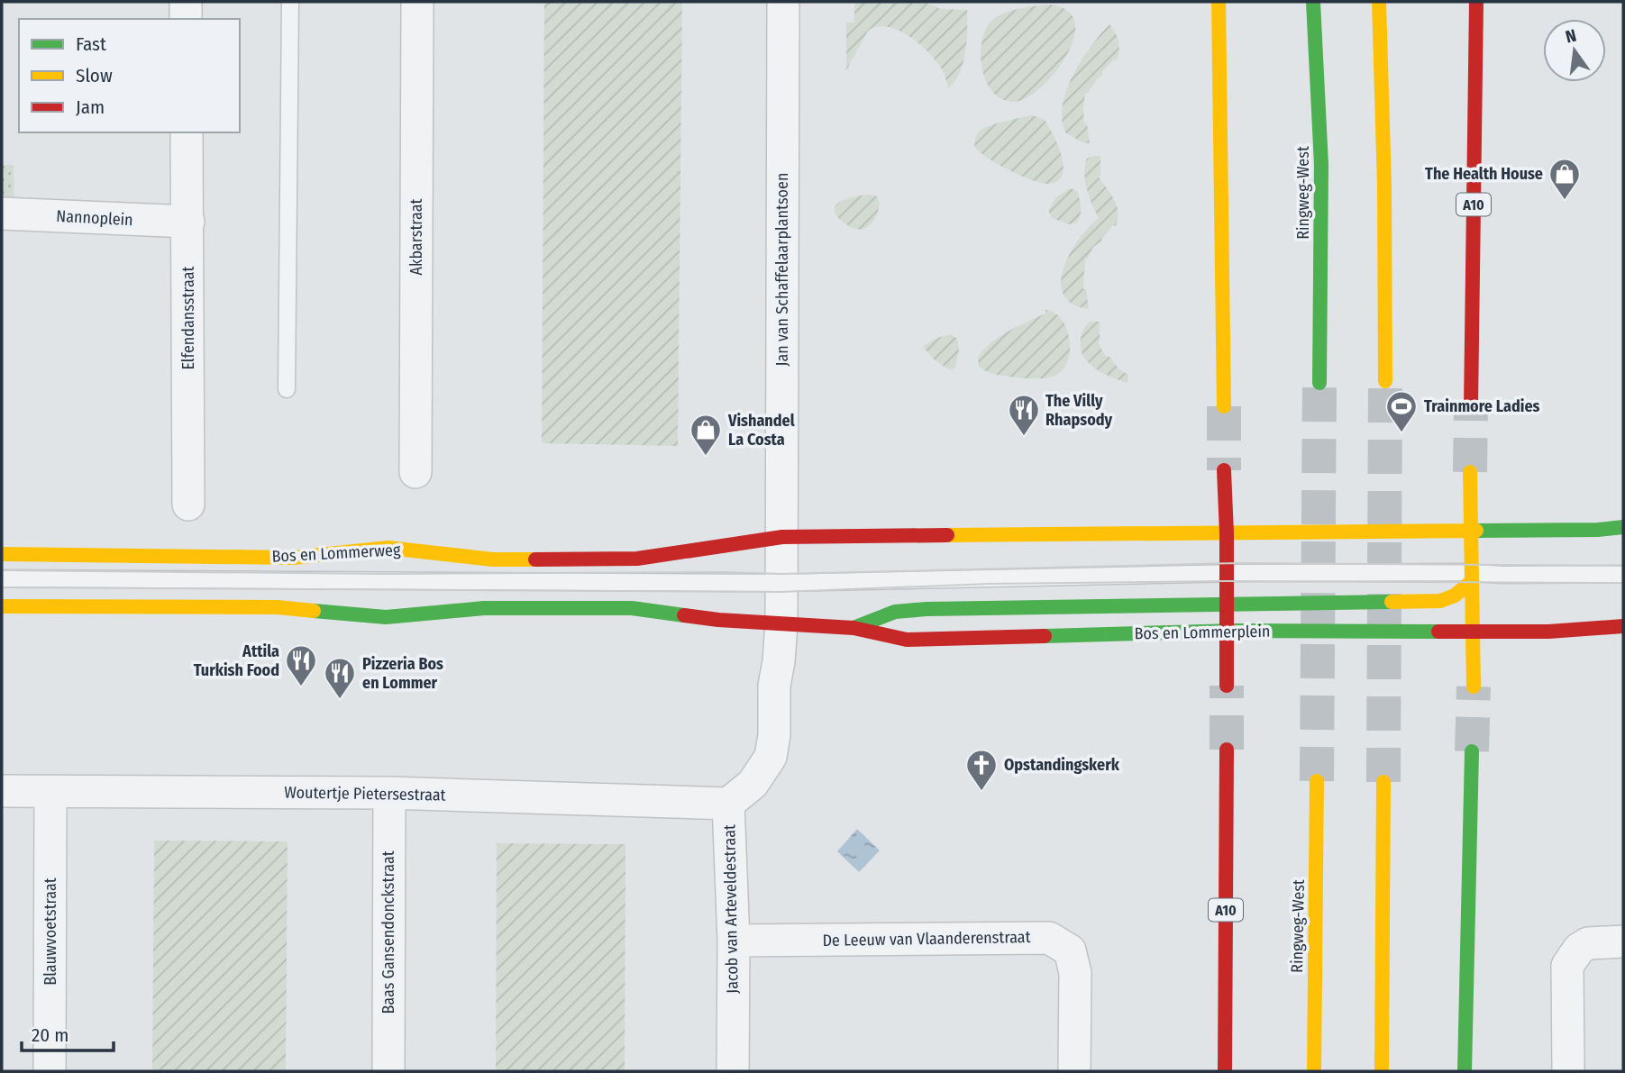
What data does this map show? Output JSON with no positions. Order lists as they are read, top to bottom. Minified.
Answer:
{"streets":{"main road":["Ringweg-West","A10","Bos en Lommerweg","Bos en Lommerplein"],"street":["Nannoplein","Akbarstraat","Jan van Schaffelaarplantsoen","Elfendansstraat","Woutertje Pietersestraat","Jacob van Arteveldestraat","Blauwvoetstraat","Baas Gansendonckstraat","De Leeuw van Vlaanderenstraat"]},"crossings":[["Nannoplein","Elfendansstraat"],["Jan van Schaffelaarplantsoen","Bos en Lommerweg"],["Jan van Schaffelaarplantsoen","Jacob van Arteveldestraat"],["Bos en Lommerweg","Jacob van Arteveldestraat"],["Bos en Lommerplein","Jacob van Arteveldestraat"],["Woutertje Pietersestraat","Jacob van Arteveldestraat"],["Woutertje Pietersestraat","Blauwvoetstraat"],["Woutertje Pietersestraat","Baas Gansendonckstraat"],["Jacob van Arteveldestraat","De Leeuw van Vlaanderenstraat"]],"places":{"shop":["The Health House","Vishandel La Costa"],"sports":["Trainmore Ladies"],"restaurant":["The Villy Rhapsody","Attila Turkish Food","Pizzeria Bos en Lommer"],"church":["Opstandingskerk"]},"legend":["Fast","Slow","Jam"],"scale_bar":"20 m","north":"top"}
